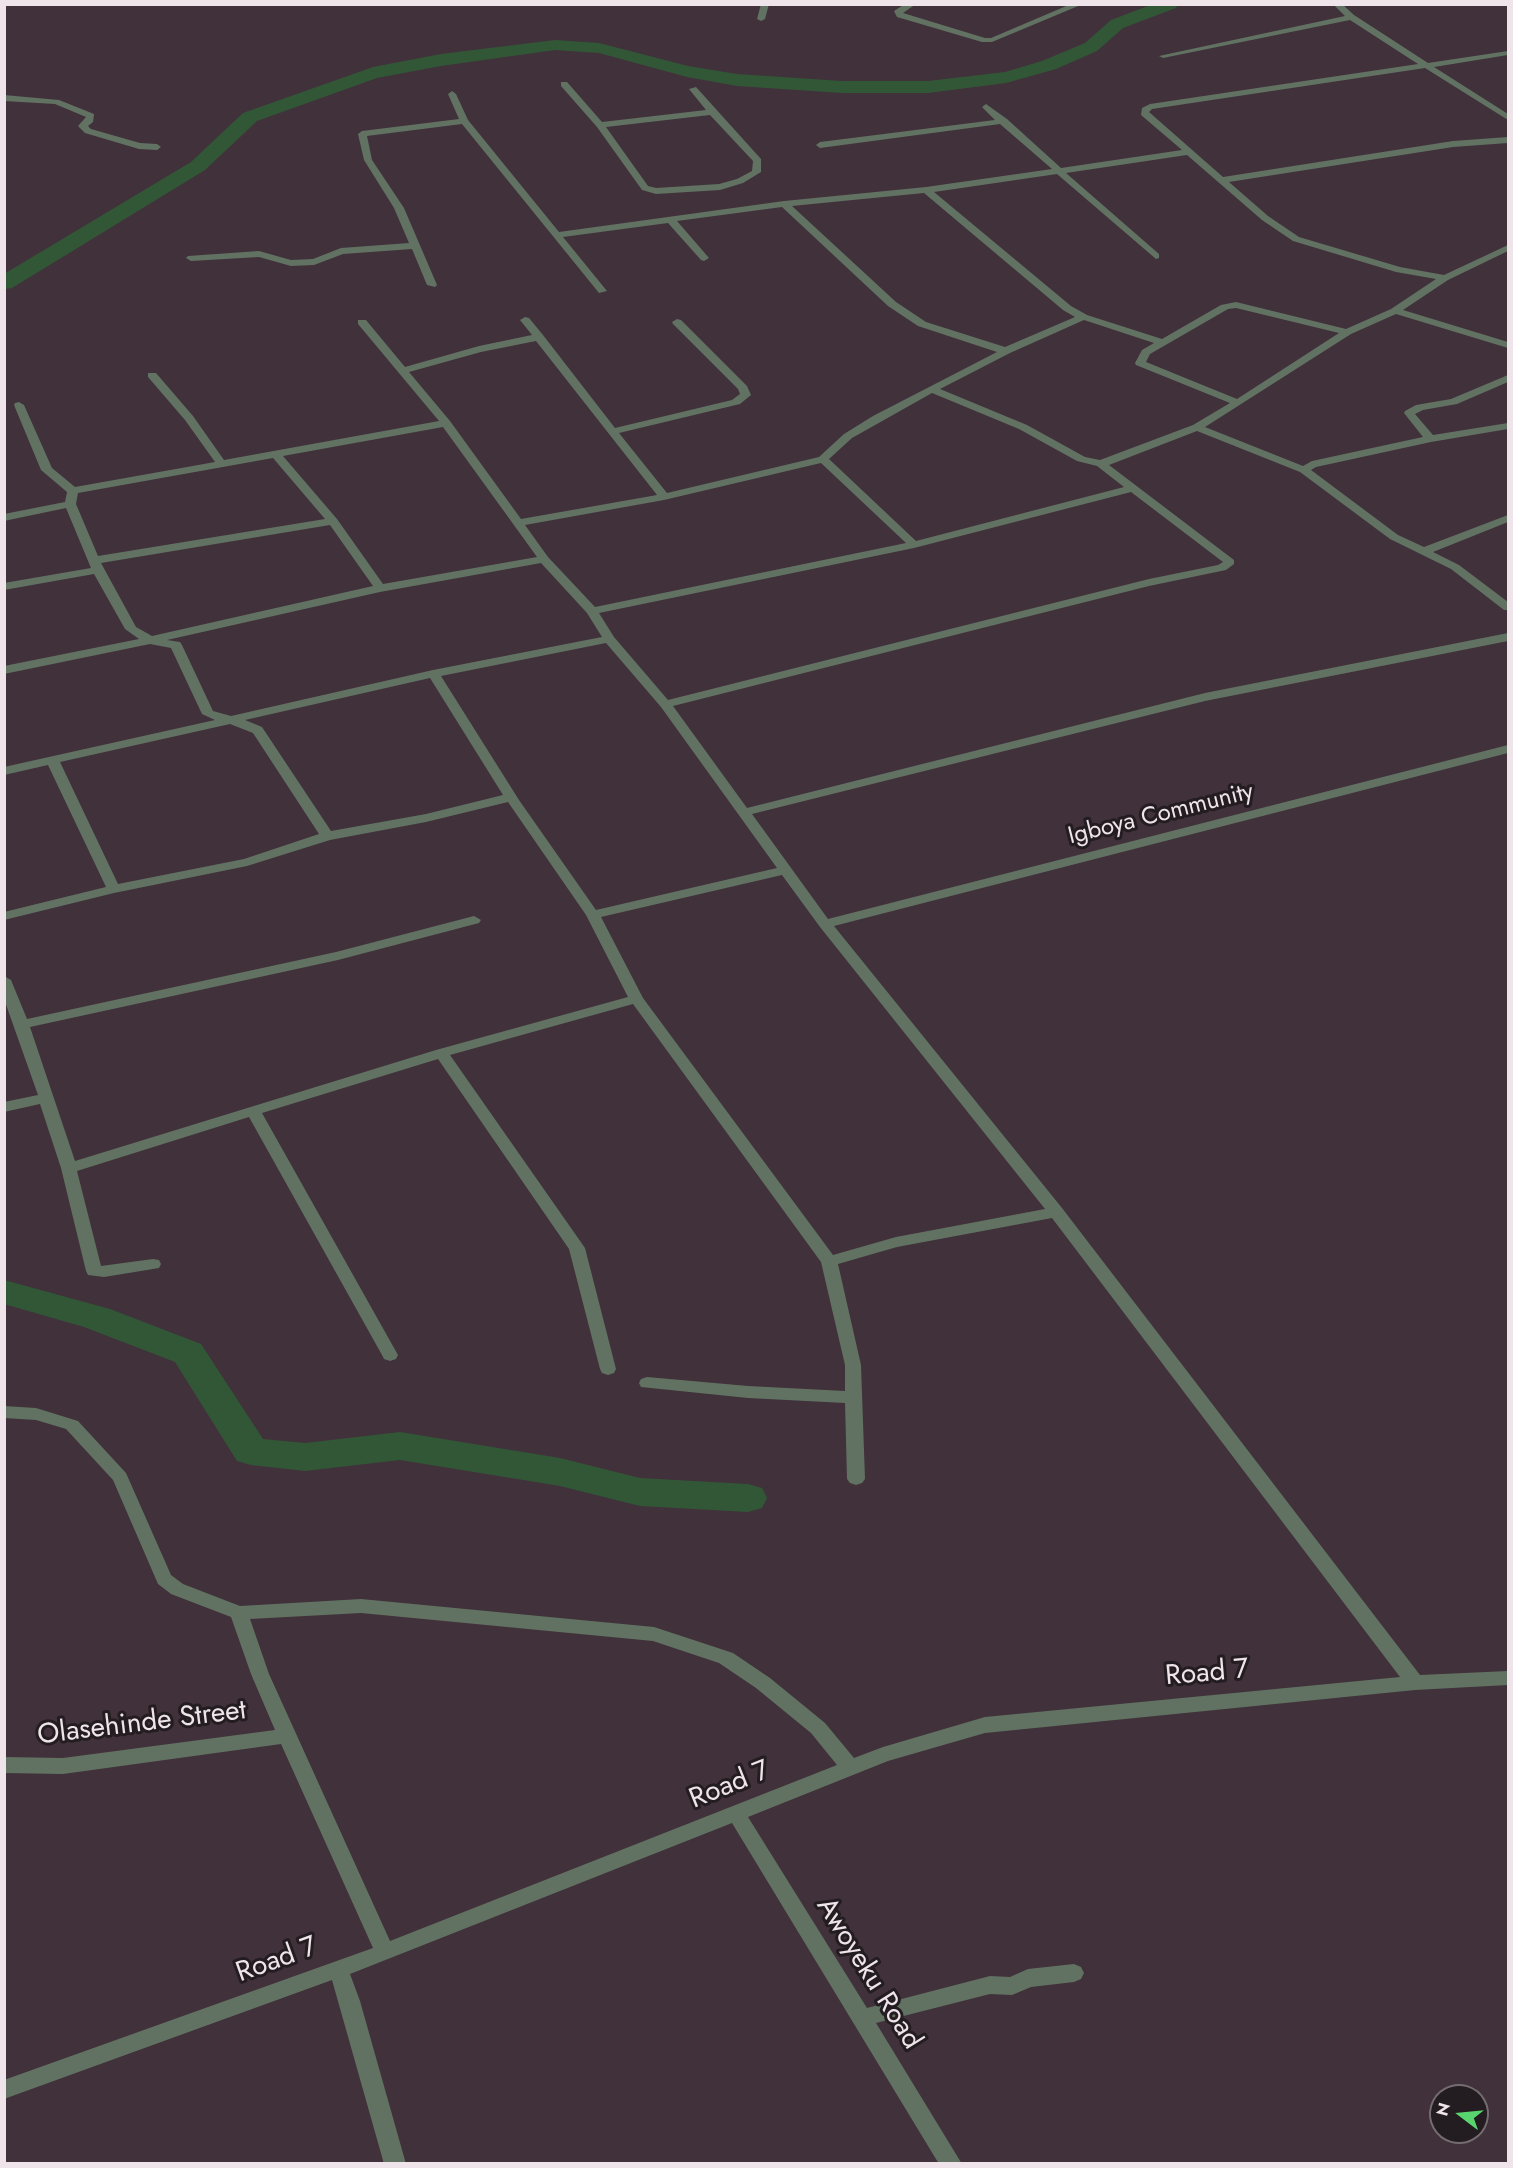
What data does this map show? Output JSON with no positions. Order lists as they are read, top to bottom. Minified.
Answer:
{"streets":{"street":["Igboya Community","Road 7","Olasehinde Street","Awoyeku Road"]},"crossings":[["Road 7","Olasehinde Street"],["Road 7","Awoyeku Road"]],"north":"left"}
